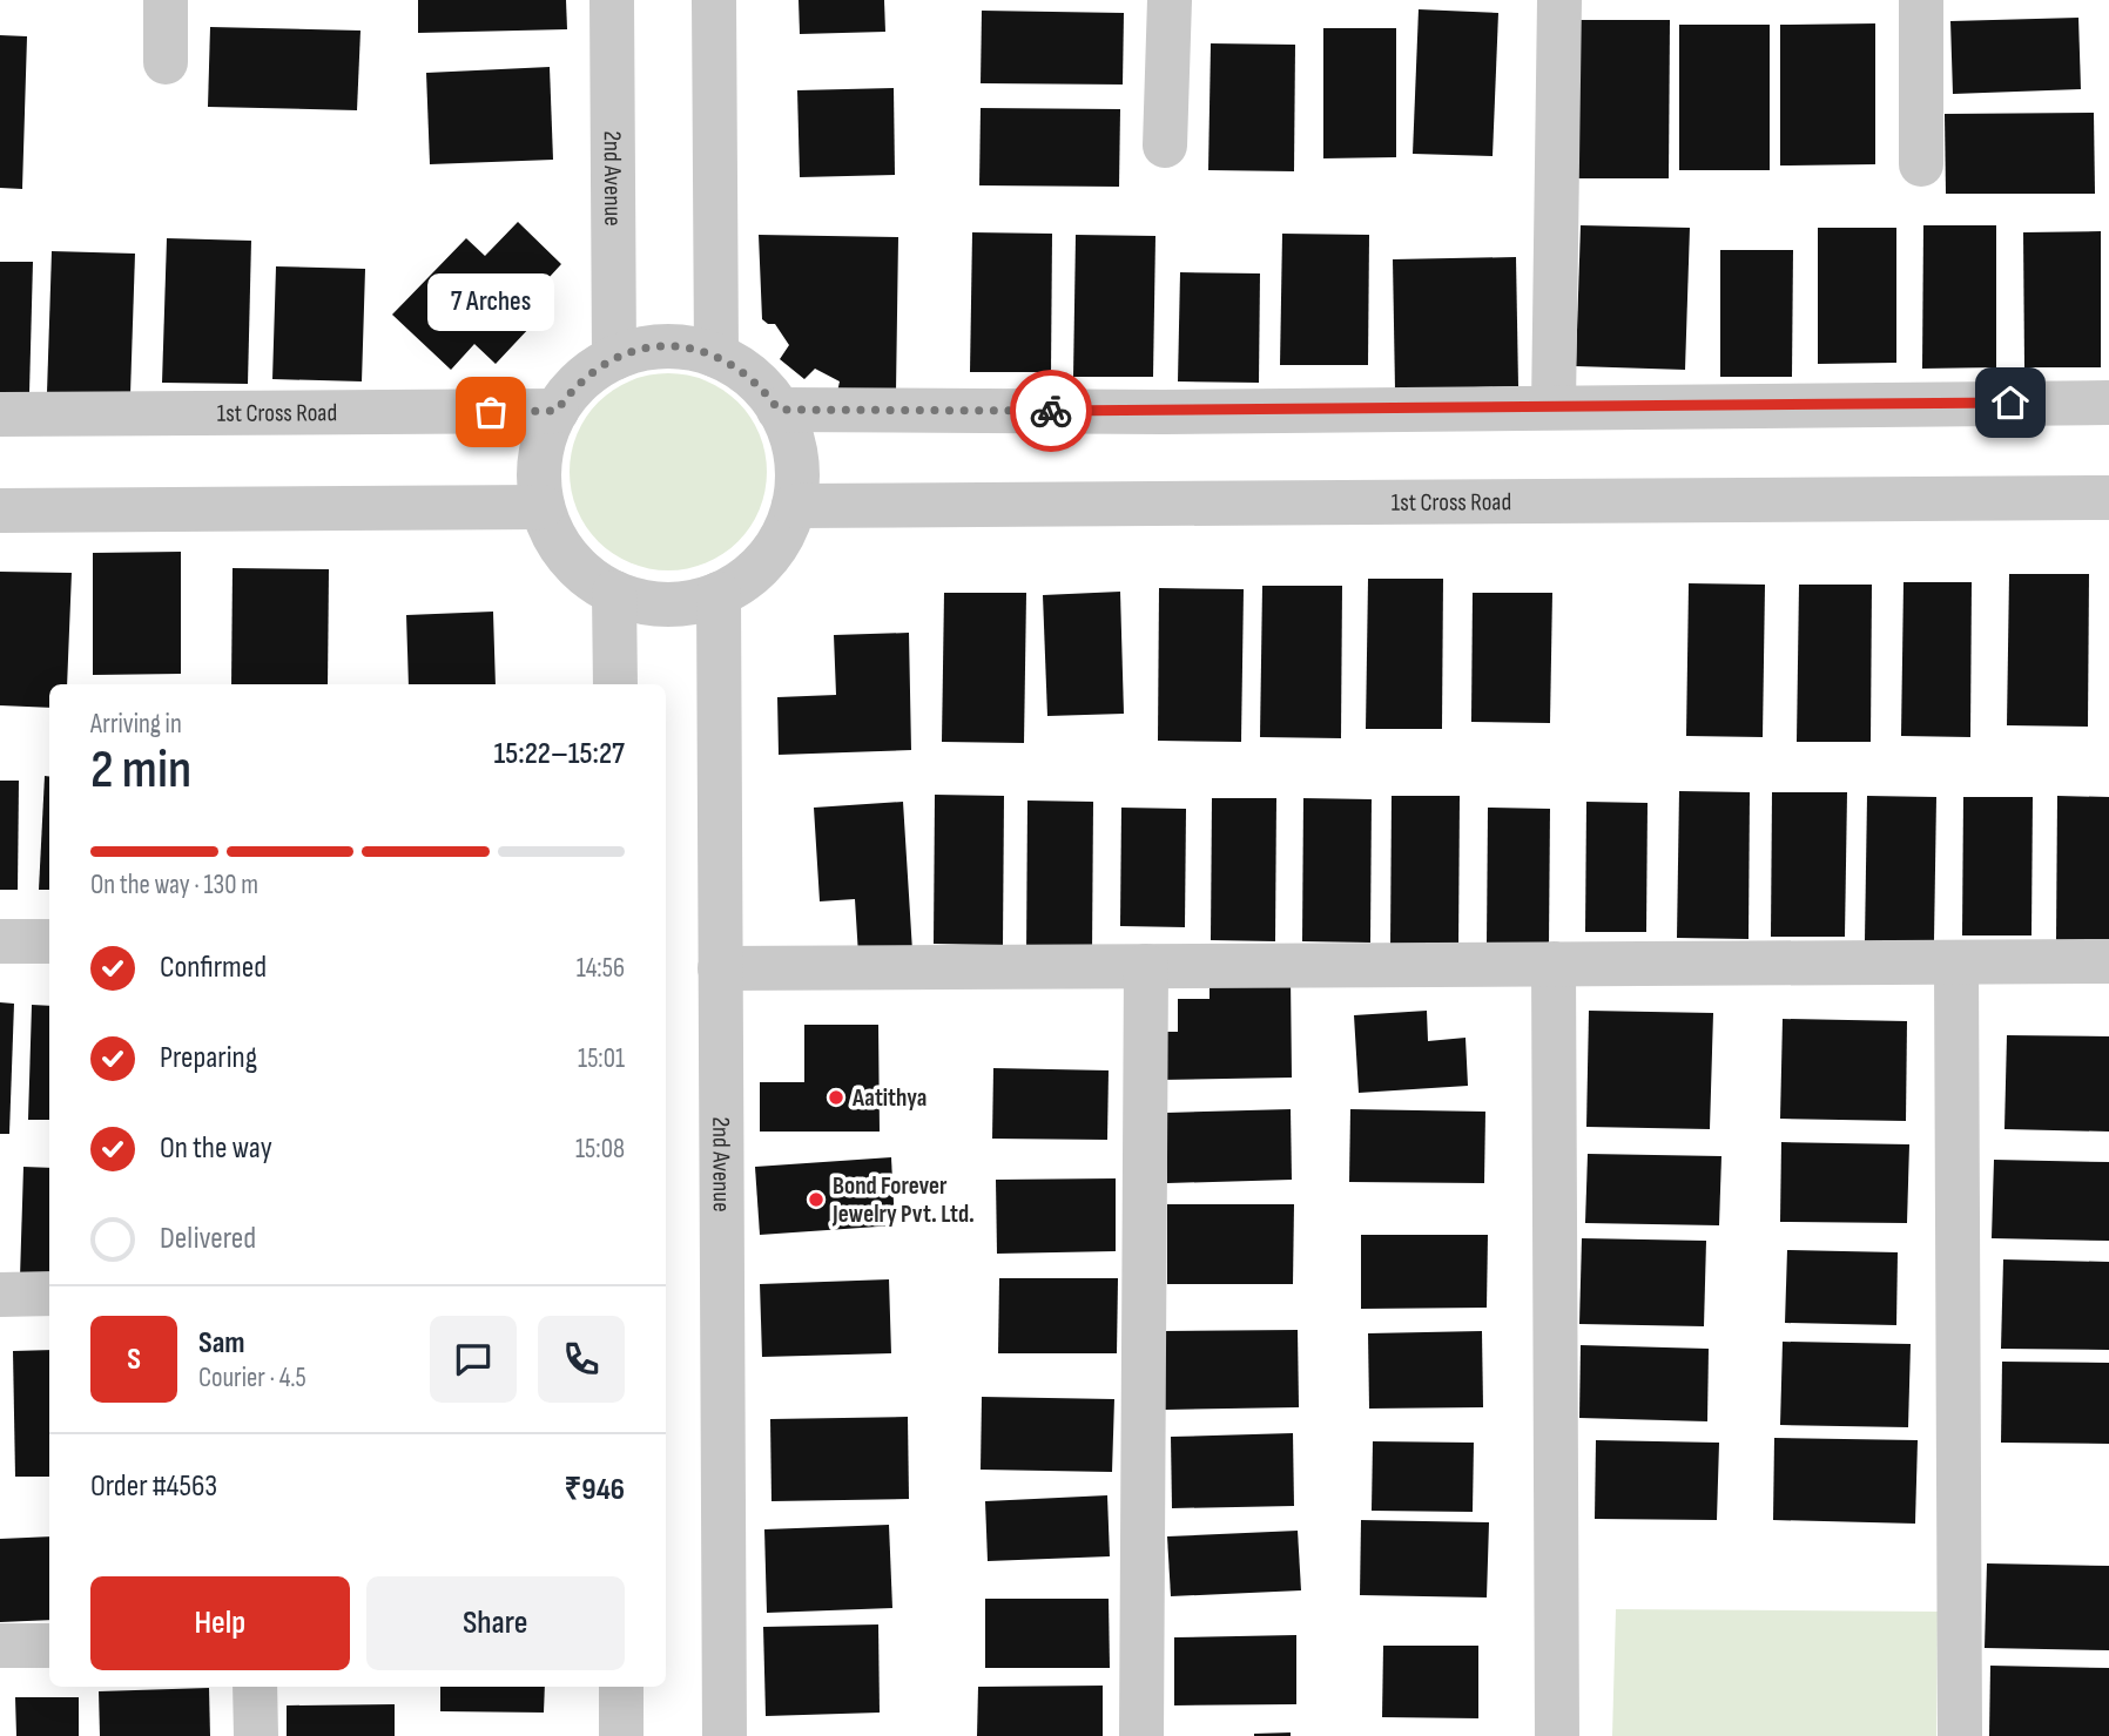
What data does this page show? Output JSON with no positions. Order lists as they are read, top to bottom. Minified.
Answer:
{"streets":{"street":["2nd Avenue","1st Cross Road"]},"crossings":[["2nd Avenue","1st Cross Road"]],"places":["7 Arches","Aatithya","Bond Forever Jewelry Pvt. Ltd."],"page":{"bubble":"7 Arches","heading":["2 min","Arriving in","15:22–15:27"],"panel":["Sam","Courier · 4.5","Order #4563","₹946"],"bar":"On the way · 130 m","list":[["Confirmed","14:56"],["Preparing","15:01"],["On the way","15:08"],"Delivered"],"round":"S","buttons":["Help","Share"]}}
